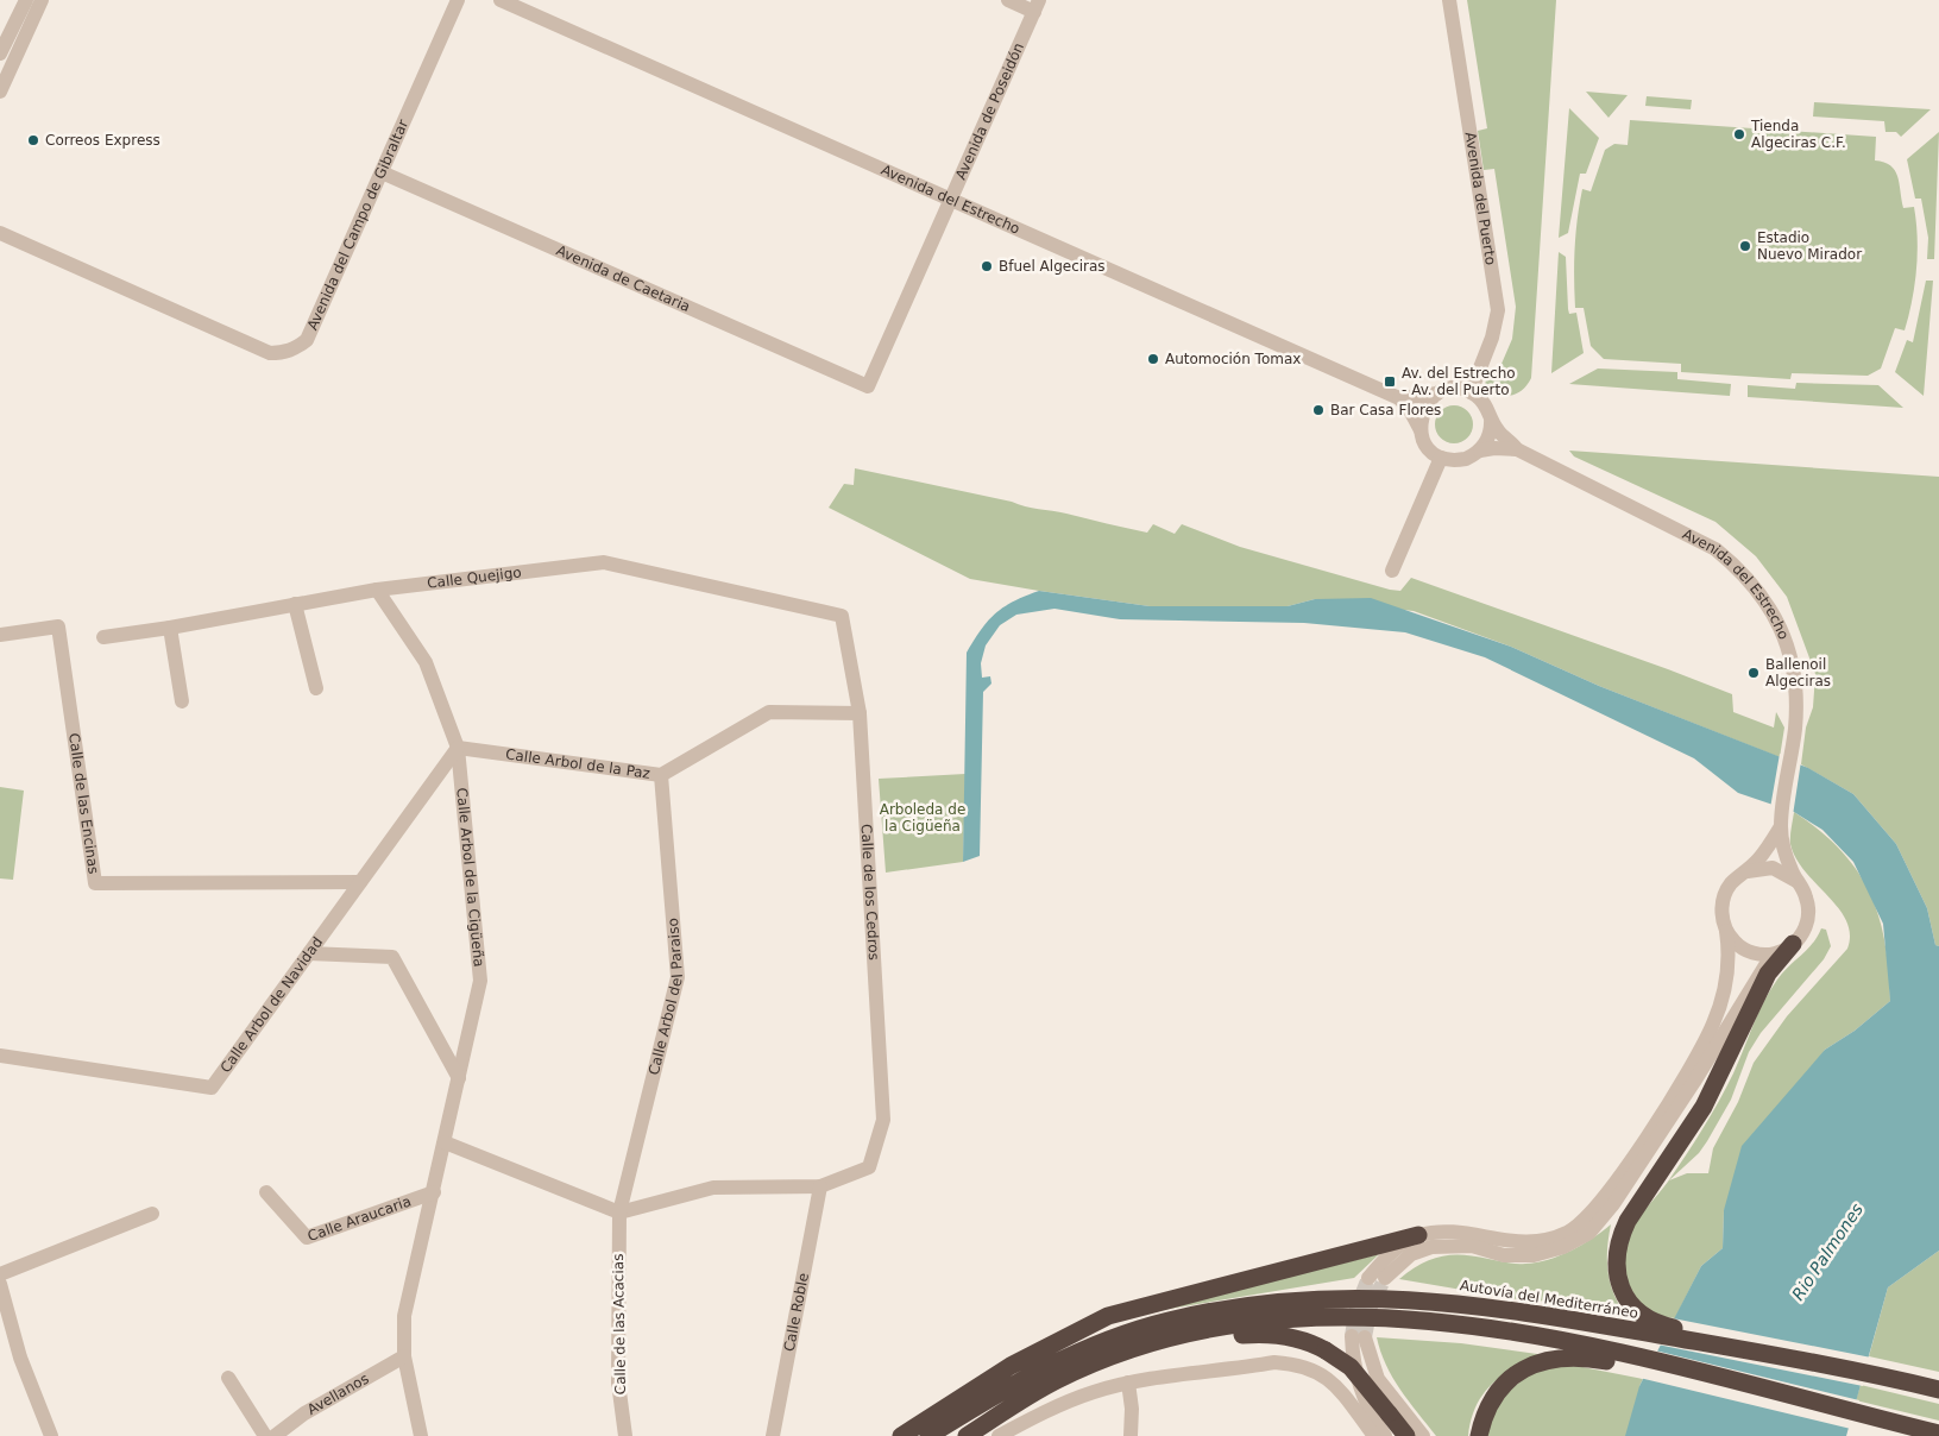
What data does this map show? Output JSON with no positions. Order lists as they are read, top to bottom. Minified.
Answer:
{"streets":{"highway":["Autovía del Mediterráneo"],"street":["Avenida de Poseidón","Avenida del Puerto","Avenida del Estrecho","Avenida del Campo de Gibraltar","Avenida de Caetaria","Calle Quejigo","Calle Arbol de la Paz","Calle de las Encinas","Calle Arbol de la Cigüeña","Calle de los Cedros","Calle Arbol del Paraiso","Calle Arbol de Navidad","Calle Araucaria","Calle Roble","Calle de las Acacias","Avellanos"]},"crossings":[["Avenida de Poseidón","Avenida del Estrecho"],["Avenida de Poseidón","Avenida de Caetaria"],["Avenida del Puerto","Avenida del Estrecho"],["Avenida del Campo de Gibraltar","Avenida de Caetaria"],["Calle Quejigo","Calle Arbol de la Cigüeña"],["Calle Quejigo","Calle de los Cedros"],["Calle Arbol de la Paz","Calle Arbol de la Cigüeña"],["Calle Arbol de la Paz","Calle de los Cedros"],["Calle Arbol de la Paz","Calle Arbol del Paraiso"],["Calle Arbol de la Paz","Calle Arbol de Navidad"],["Calle de las Encinas","Calle Arbol de Navidad"],["Calle Arbol de la Cigüeña","Calle Arbol de Navidad"],["Calle Arbol de la Cigüeña","Calle Araucaria"],["Calle Arbol de la Cigüeña","Avellanos"],["Calle de los Cedros","Calle Roble"],["Calle Arbol del Paraiso","Calle de las Acacias"]],"water":["Rio Palmones"],"parks":["Arboleda de la Cigüeña"],"places":{"other":["Tienda Algeciras C.F.","Correos Express","Estadio Nuevo Mirador","Bfuel Algeciras","Automoción Tomax","Bar Casa Flores","Ballenoil Algeciras"],"transit":["Av. del Estrecho - Av. del Puerto"]}}
